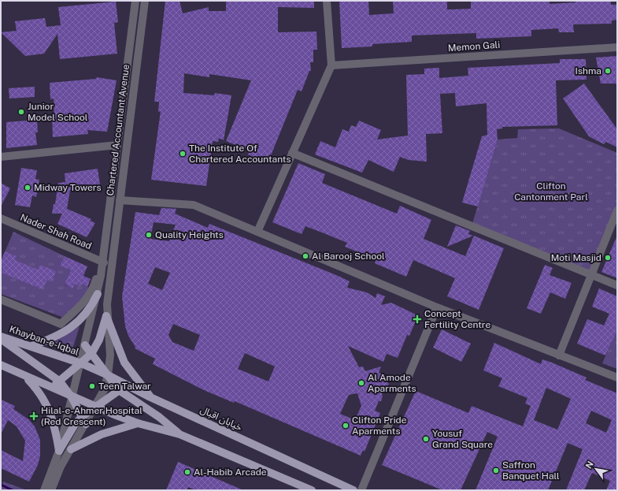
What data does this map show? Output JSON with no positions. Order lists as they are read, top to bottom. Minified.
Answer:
{"streets":{"main road":["Khayban-e-Iqbal","خیابان اقبال"],"street":["Memon Gali","Chartered Accountant Avenue","Nader Shah Road"]},"crossings":[["Chartered Accountant Avenue","Nader Shah Road"],["Khayban-e-Iqbal","خیابان اقبال"]],"parks":["Clifton Cantonment Parl"],"places":{"other":["Ishma","Junior Model School","The Institute Of Chartered Accountants","Midway Towers","Quality Heights","Al Barooj School","Moti Masjid","Al Amode Aparments","Teen Talwar","Clifton Pride Aparments","Yousuf Grand Square","Saffron Banquet Hall","Al-Habib Arcade"],"health":["Concept Fertility Centre","Hilal-e-Ahmer Hospital (Red Crescent)"]},"north":"top left"}
